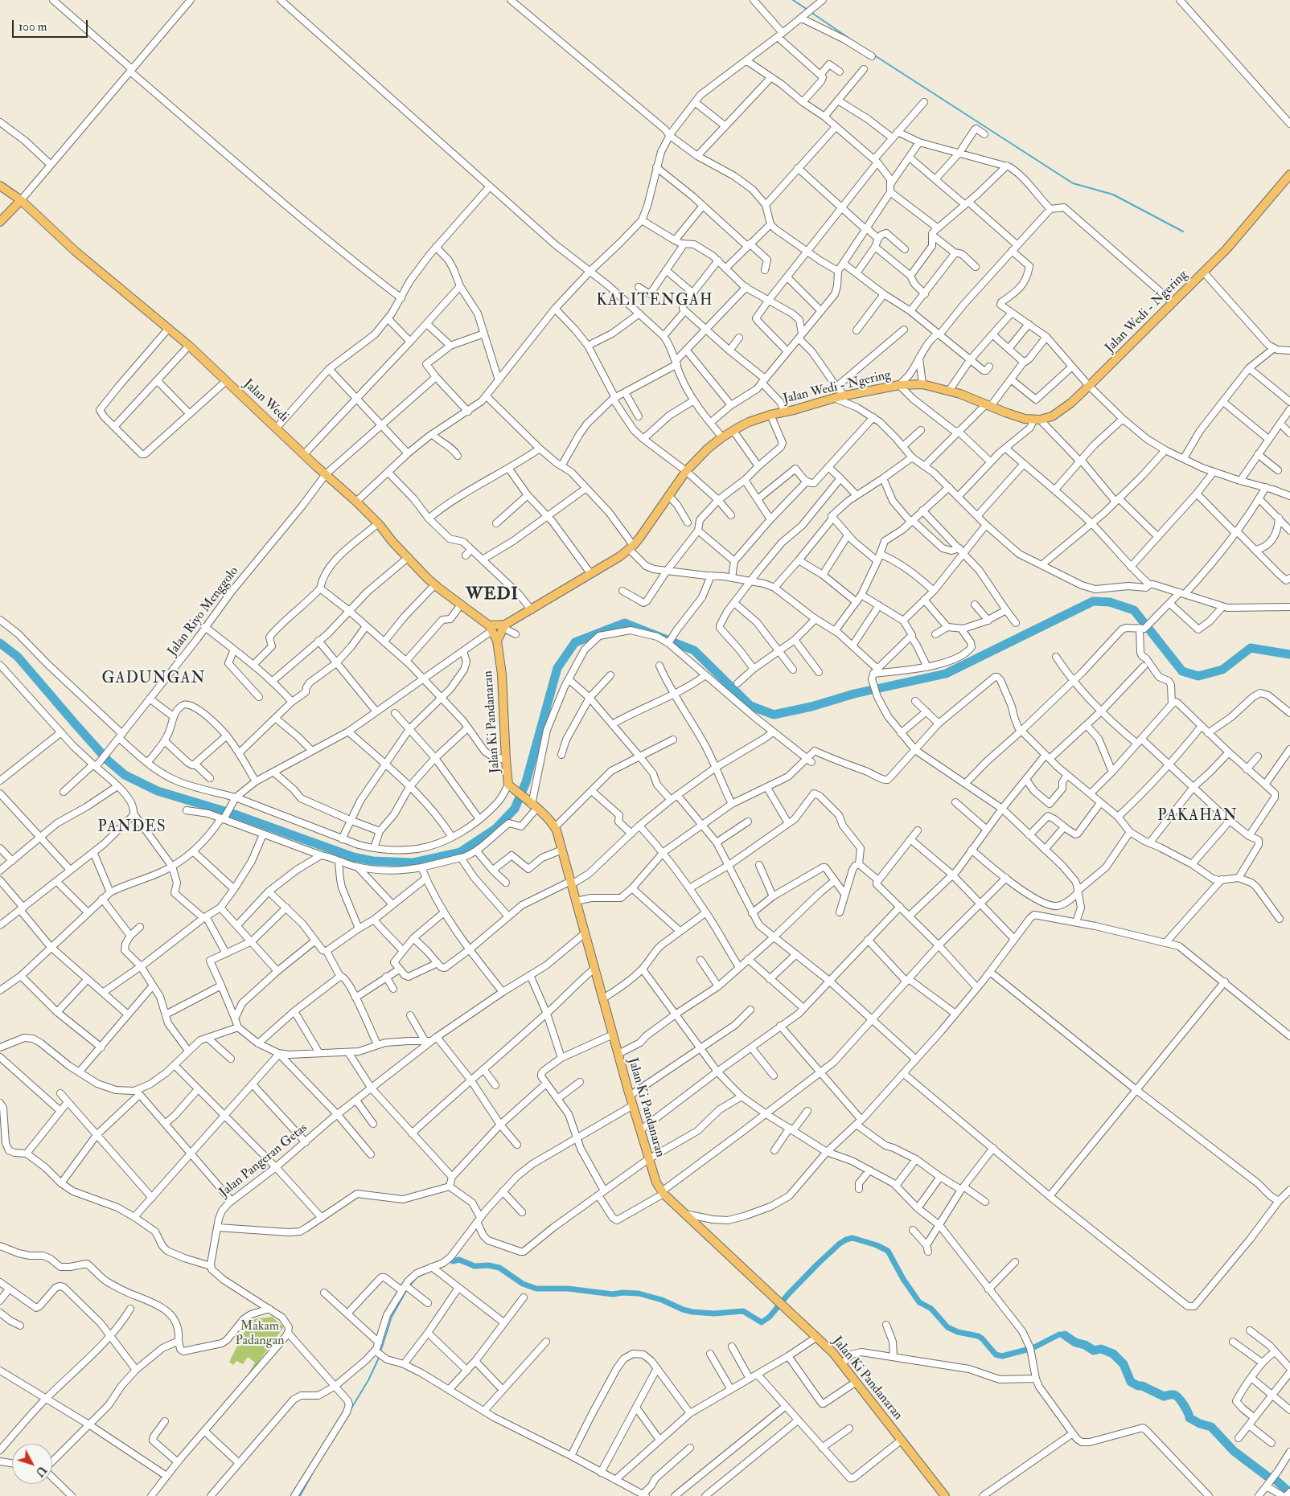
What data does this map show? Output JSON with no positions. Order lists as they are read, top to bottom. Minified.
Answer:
{"streets":{"main road":["Jalan Wedi - Ngering","Jalan Wedi","Jalan Ki Pandanaran"],"street":["Jalan Riyo Menggolo","Jalan Pangeran Getas"]},"crossings":[["Jalan Wedi","Jalan Riyo Menggolo"],["Jalan Ki Pandanaran","Jalan Pangeran Getas"]],"districts":["KALITENGAH","WEDI","GADUNGAN","PAKAHAN","PANDES"],"parks":["Makam Padangan"],"scale_bar":"100 m","north":"bottom right"}
